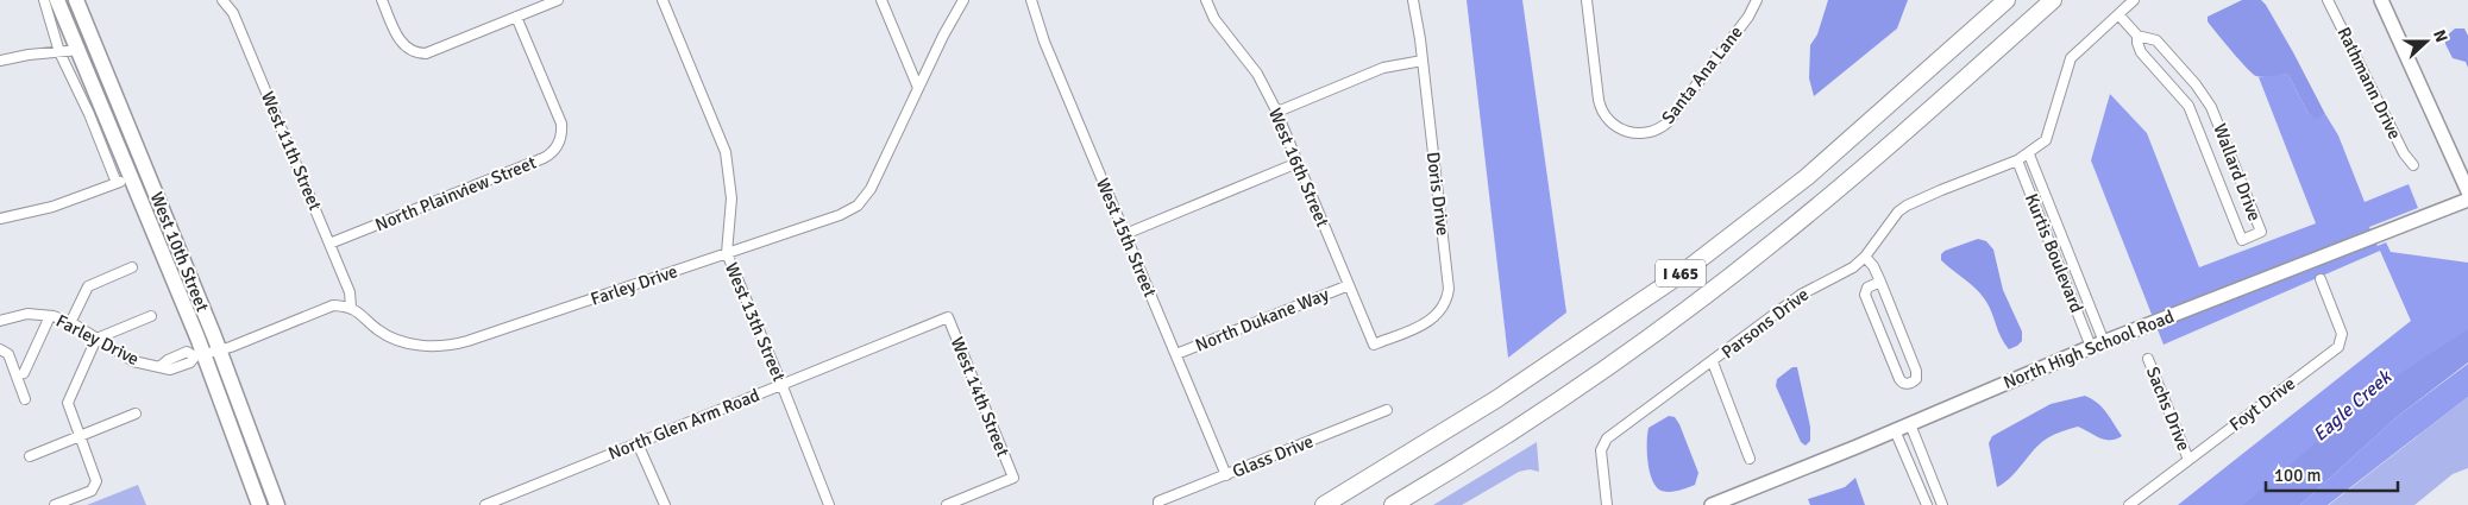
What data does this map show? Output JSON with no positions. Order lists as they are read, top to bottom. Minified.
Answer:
{"streets":{"highway":["I 465"],"main road":["West 10th Street"],"street":["Santa Ana Lane","Rathmann Drive","West 11th Street","West 16th Street","Wallard Drive","North Plainview Street","Doris Drive","West 15th Street","Kurtis Boulevard","Farley Drive","North Dukane Way","West 13th Street","Parsons Drive","North High School Road","West 14th Street","Foyt Drive","Sachs Drive","North Glen Arm Road","Glass Drive"]},"crossings":[["West 11th Street","North Plainview Street"],["West 11th Street","Farley Drive"],["West 16th Street","Doris Drive"],["West 16th Street","North Dukane Way"],["Wallard Drive","Parsons Drive"],["West 15th Street","North Dukane Way"],["West 15th Street","Glass Drive"],["West 10th Street","Farley Drive"],["Kurtis Boulevard","Parsons Drive"],["Kurtis Boulevard","North High School Road"],["Farley Drive","West 13th Street"],["West 13th Street","North Glen Arm Road"],["West 14th Street","North Glen Arm Road"],["Foyt Drive","Sachs Drive"]],"water":["Eagle Creek"],"scale_bar":"100 m","north":"right"}
